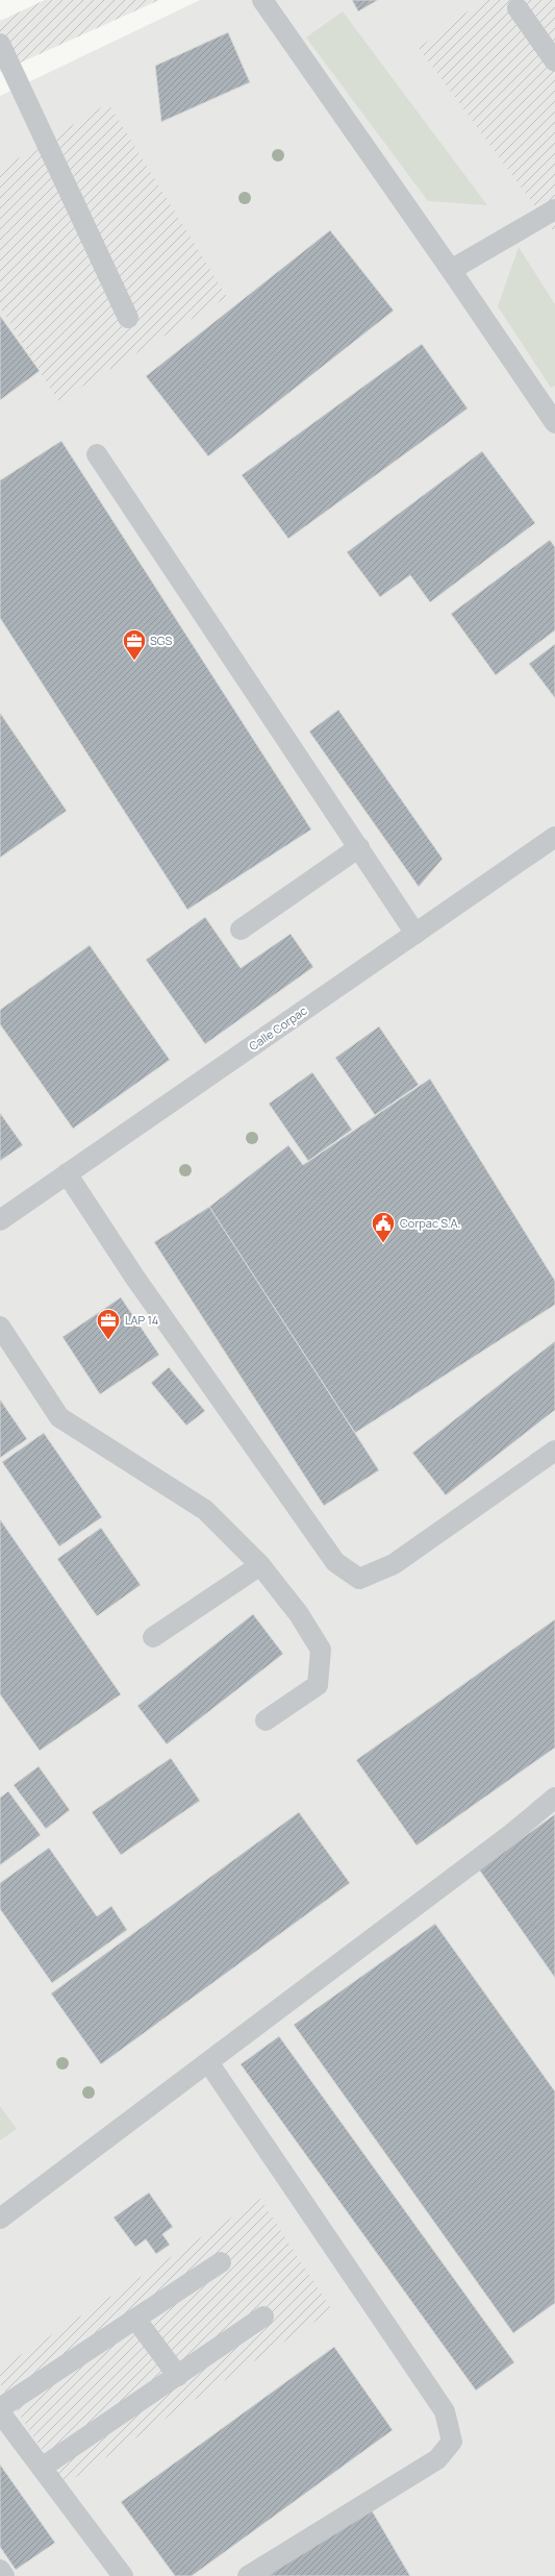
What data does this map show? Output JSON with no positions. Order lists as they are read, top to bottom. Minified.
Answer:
{"streets":{"lane":["Calle Corpac"]},"places":{"office":["SGS","LAP 14"],"public building":["Corpac S.A."]}}
